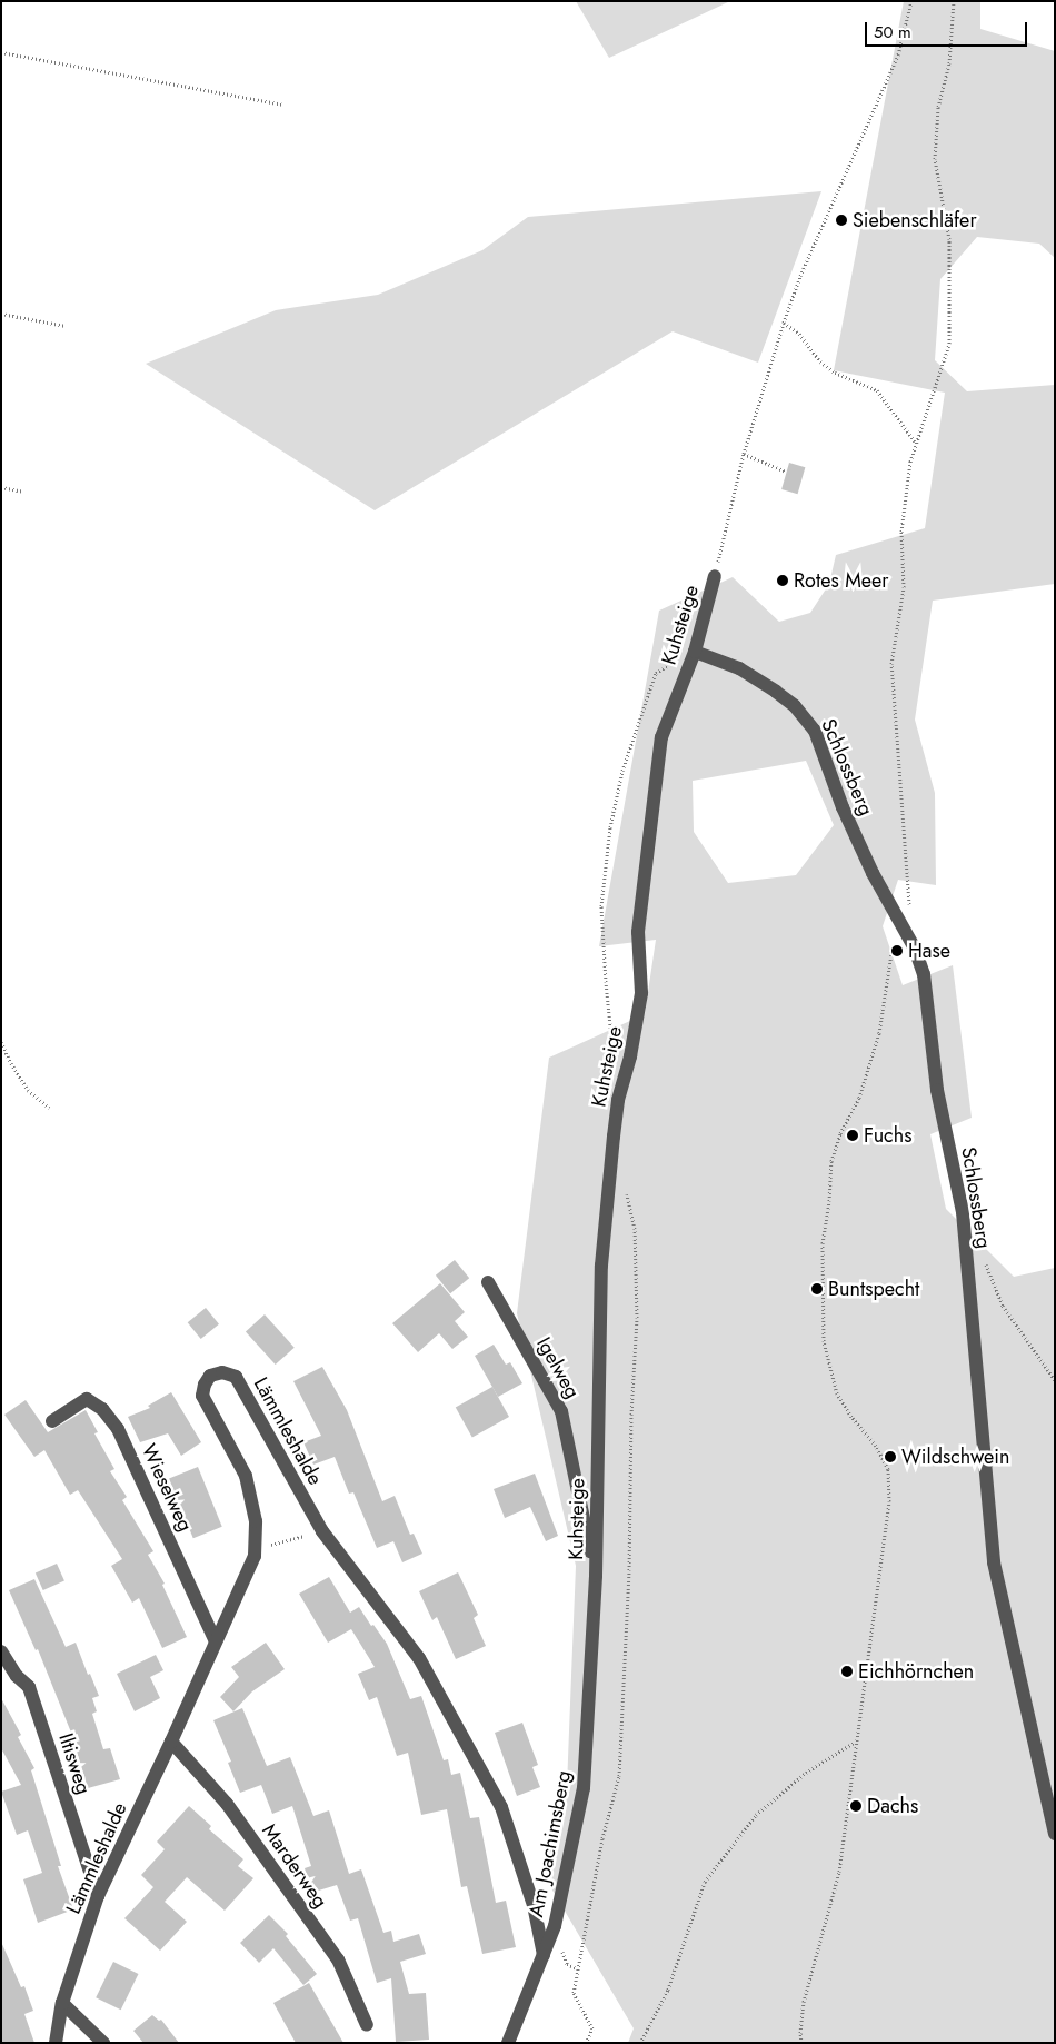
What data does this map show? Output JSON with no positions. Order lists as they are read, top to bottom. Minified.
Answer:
{"streets":{"street":["Kuhsteige","Schlossberg","Igelweg","Lämmleshalde","Wieselweg","Iltisweg","Am Joachimsberg","Marderweg"]},"crossings":[["Kuhsteige","Schlossberg"],["Kuhsteige","Igelweg"],["Kuhsteige","Am Joachimsberg"],["Igelweg","Am Joachimsberg"],["Lämmleshalde","Wieselweg"],["Lämmleshalde","Iltisweg"],["Lämmleshalde","Am Joachimsberg"],["Lämmleshalde","Marderweg"]],"places":["Siebenschläfer","Rotes Meer","Hase","Fuchs","Buntspecht","Wildschwein","Eichhörnchen","Dachs"],"scale_bar":"50 m"}
